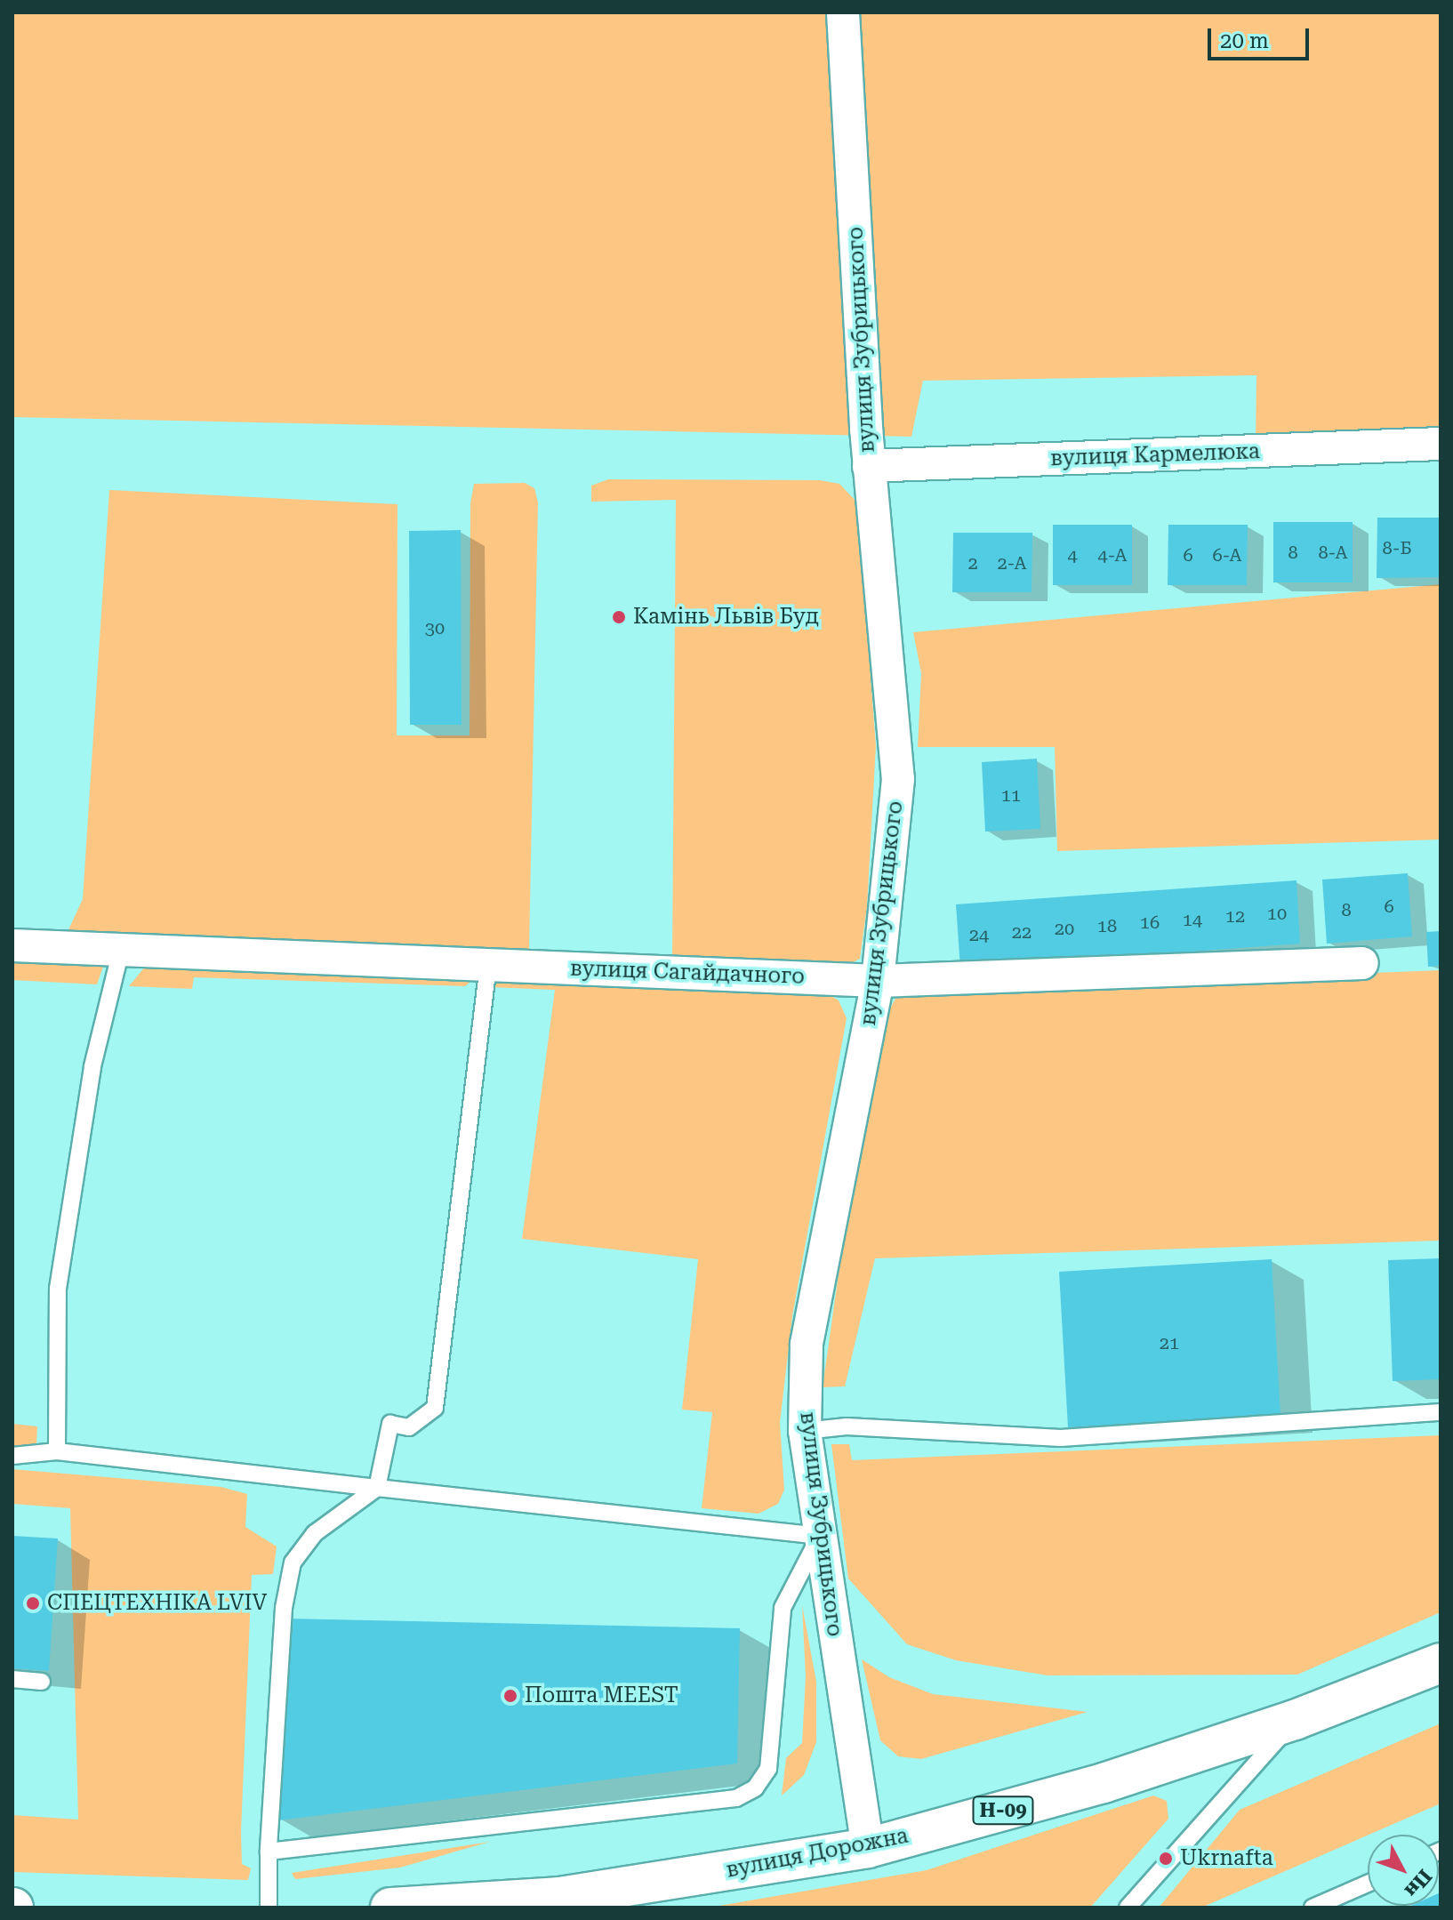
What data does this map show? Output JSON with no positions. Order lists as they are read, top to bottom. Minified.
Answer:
{"streets":{"main road":["Н-09","вулиця Дорожна"],"street":["вулиця Зубрицького","вулиця Кармелюка","вулиця Сагайдачного"]},"crossings":[["вулиця Зубрицького","вулиця Кармелюка"],["вулиця Зубрицького","вулиця Сагайдачного"],["вулиця Зубрицького","вулиця Дорожна"]],"places":["Камінь Львів Буд","СПЕЦТЕХНІКА LVIV","Пошта MEEST","Ukrnafta"],"house_numbers":["8-Б","8","8-А","4","4-А","6","6-А","2","2-А","30","11","6","8","10","12","14","16","18","20","22","24","21"],"scale_bar":"20 m","north":"bottom right"}
